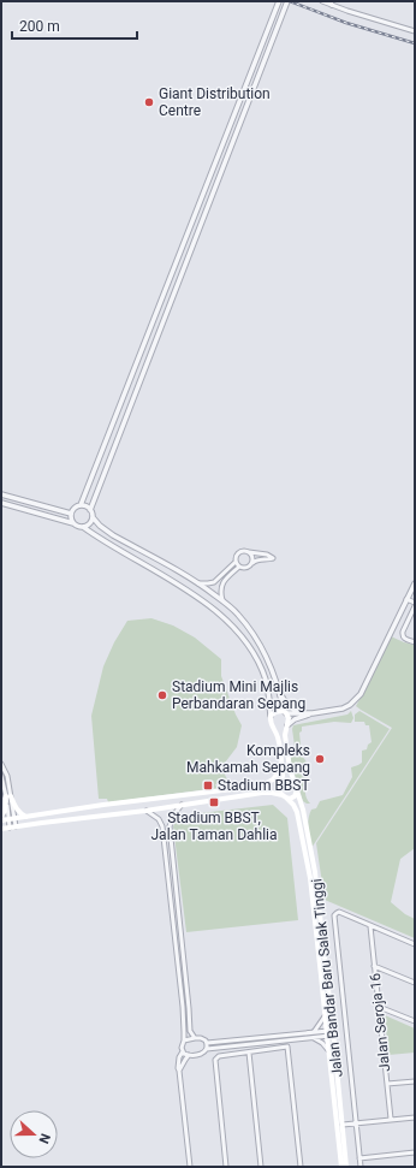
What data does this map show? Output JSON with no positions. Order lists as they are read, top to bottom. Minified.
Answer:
{"streets":{"main road":["Jalan Bandar Baru Salak Tinggi"],"street":["Jalan Seroja 16"]},"places":{"other":["Giant Distribution Centre","Stadium Mini Majlis Perbandaran Sepang","Kompleks Mahkamah Sepang"],"transit":["Stadium BBST","Stadium BBST, Jalan Taman Dahlia"]},"scale_bar":"200 m","north":"right"}
